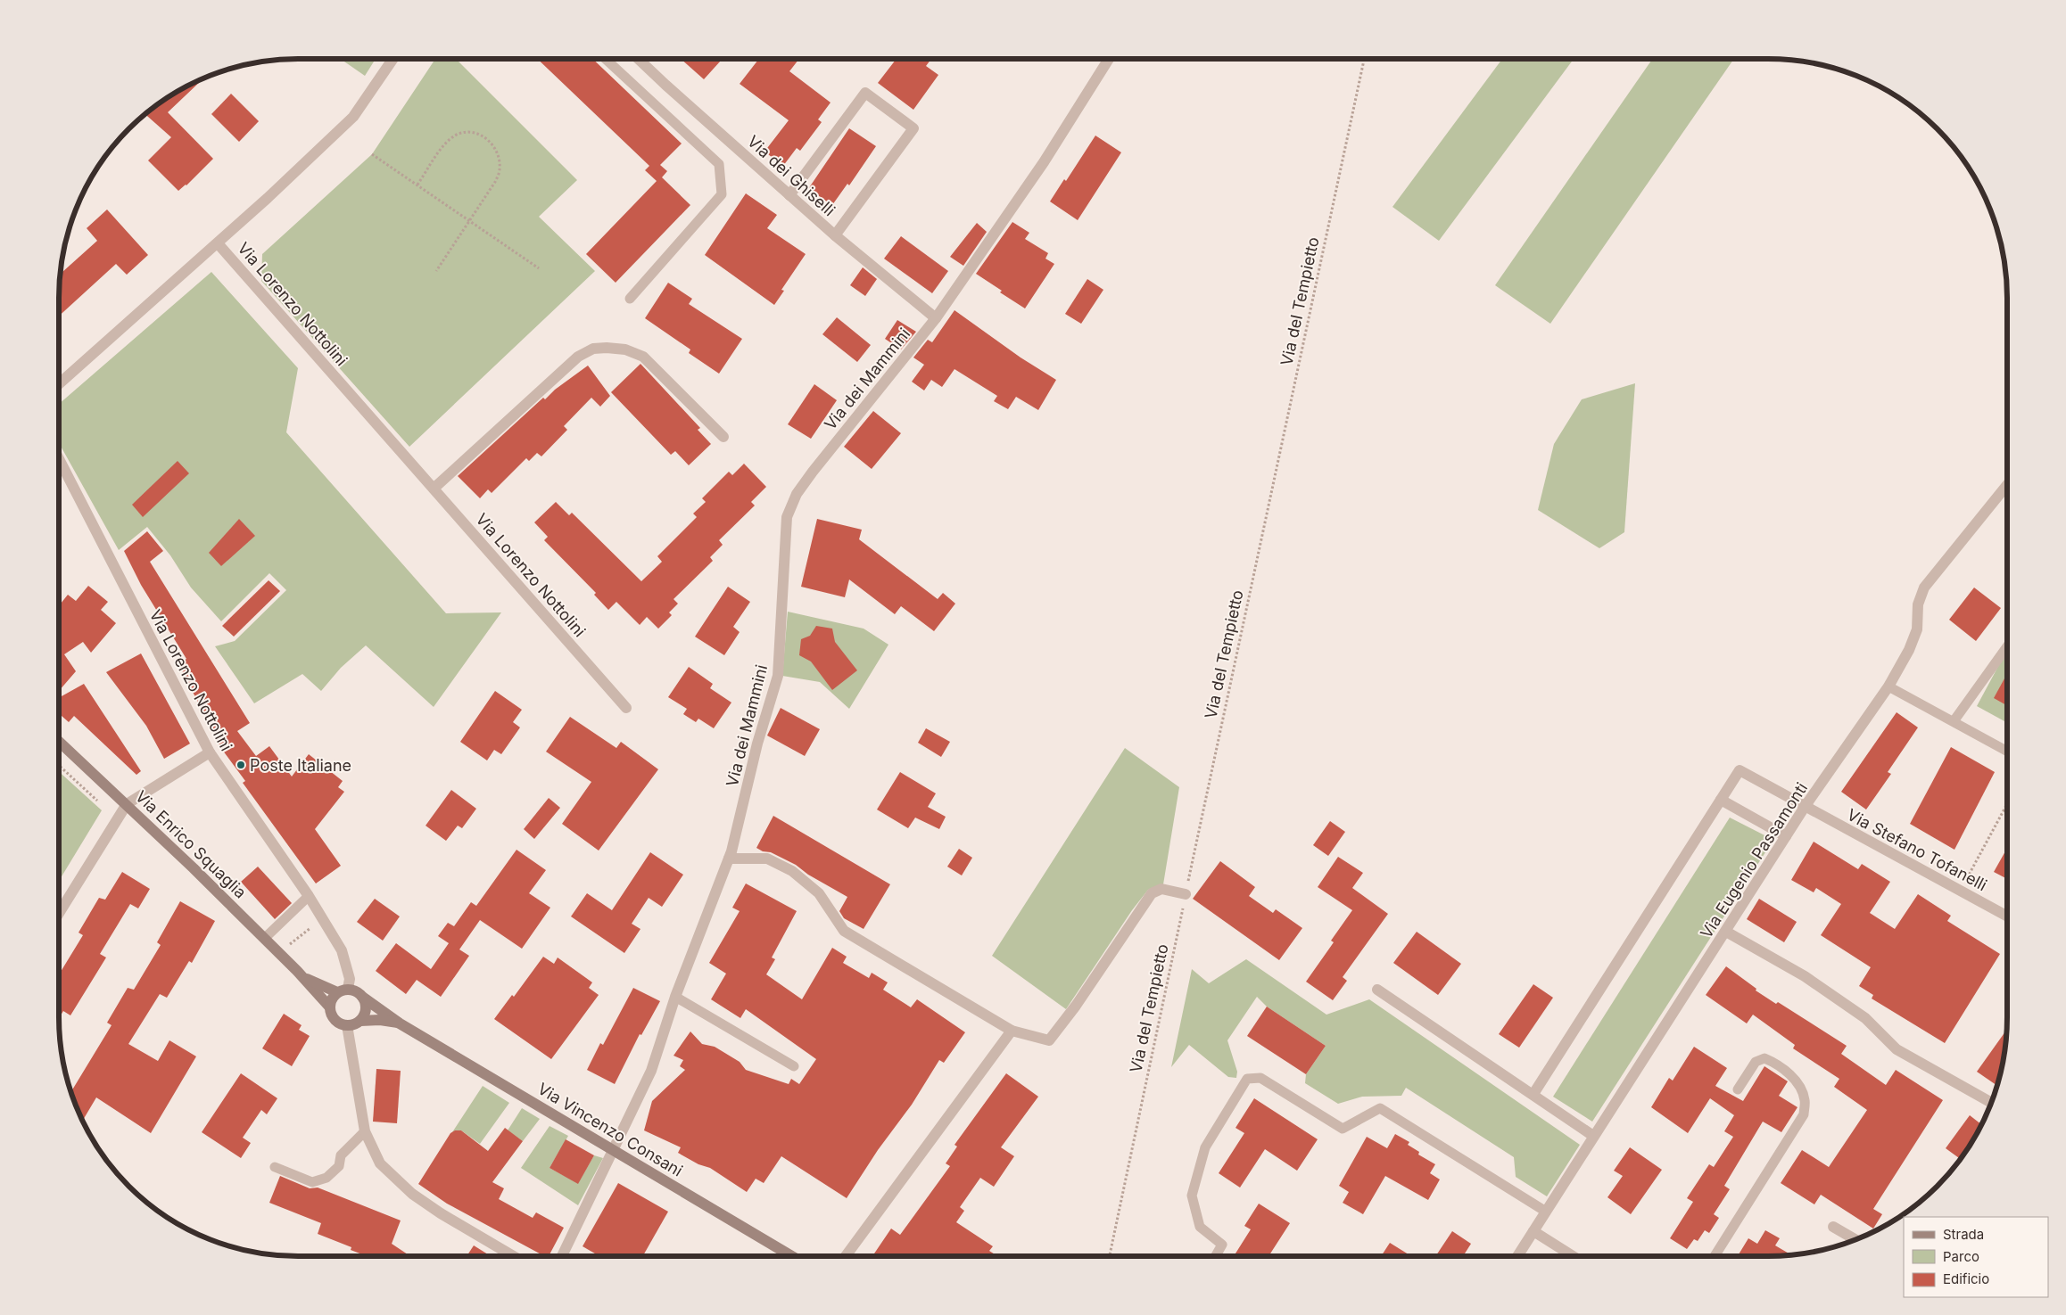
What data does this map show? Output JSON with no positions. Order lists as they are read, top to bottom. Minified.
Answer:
{"streets":{"street":["Via dei Ghiselli","Via Lorenzo Nottolini","Via dei Mammini","Via Enrico Squaglia","Via Stefano Tofanelli","Via Eugenio Passamonti","Via Vincenzo Consani"],"path":["Via del Tempietto"]},"crossings":[["Via dei Ghiselli","Via dei Mammini"],["Via Lorenzo Nottolini","Via Enrico Squaglia"],["Via Lorenzo Nottolini","Via Vincenzo Consani"],["Via dei Mammini","Via Vincenzo Consani"],["Via Enrico Squaglia","Via Vincenzo Consani"],["Via Stefano Tofanelli","Via Eugenio Passamonti"]],"places":["Poste Italiane"],"legend":["Strada","Parco","Edificio"]}
